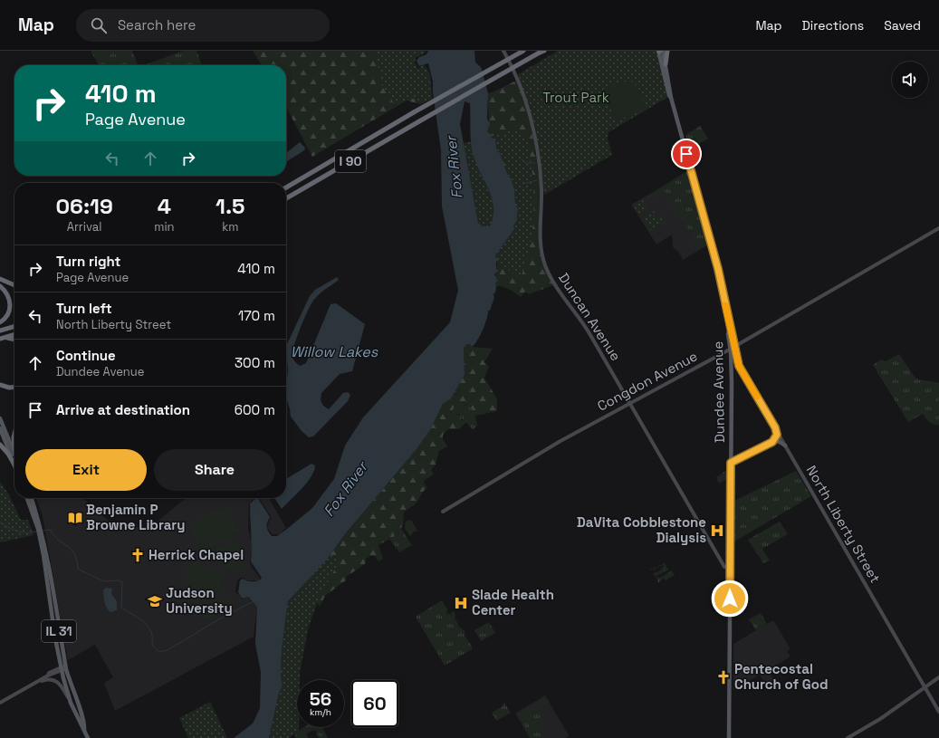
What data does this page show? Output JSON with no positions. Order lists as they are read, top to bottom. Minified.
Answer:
{"streets":{"highway":["I 90"],"main road":["Dundee Avenue","North Liberty Street","IL 31"],"street":["Duncan Avenue","Congdon Avenue"]},"crossings":[["Duncan Avenue","Congdon Avenue"],["Duncan Avenue","Dundee Avenue"],["Congdon Avenue","Dundee Avenue"],["Congdon Avenue","North Liberty Street"],["Dundee Avenue","North Liberty Street"]],"water":["Fox River","Willow Lakes"],"parks":["Trout Park"],"places":{"library":["Benjamin P Browne Library"],"hospital":["DaVita Cobblestone Dialysis","Slade Health Center"],"church":["Herrick Chapel","Pentecostal Church of God"],"school or university":["Judson University"]},"page":{"header":"Map","search":"Search here","nav":["Map","Directions","Saved"],"turn":["410 m","Page Avenue"],"eta":["06:19","Arrival","4","min","1.5","km"],"list":[{"name":"Turn right","note":"Page Avenue","value":"410 m"},{"name":"Turn left","note":"North Liberty Street","value":"170 m"},{"name":"Continue","note":"Dundee Avenue","value":"300 m"},{"name":"Arrive at destination","value":"600 m"}],"buttons":["Exit","Share"],"speed":"56 km/h","limit":"60"}}
